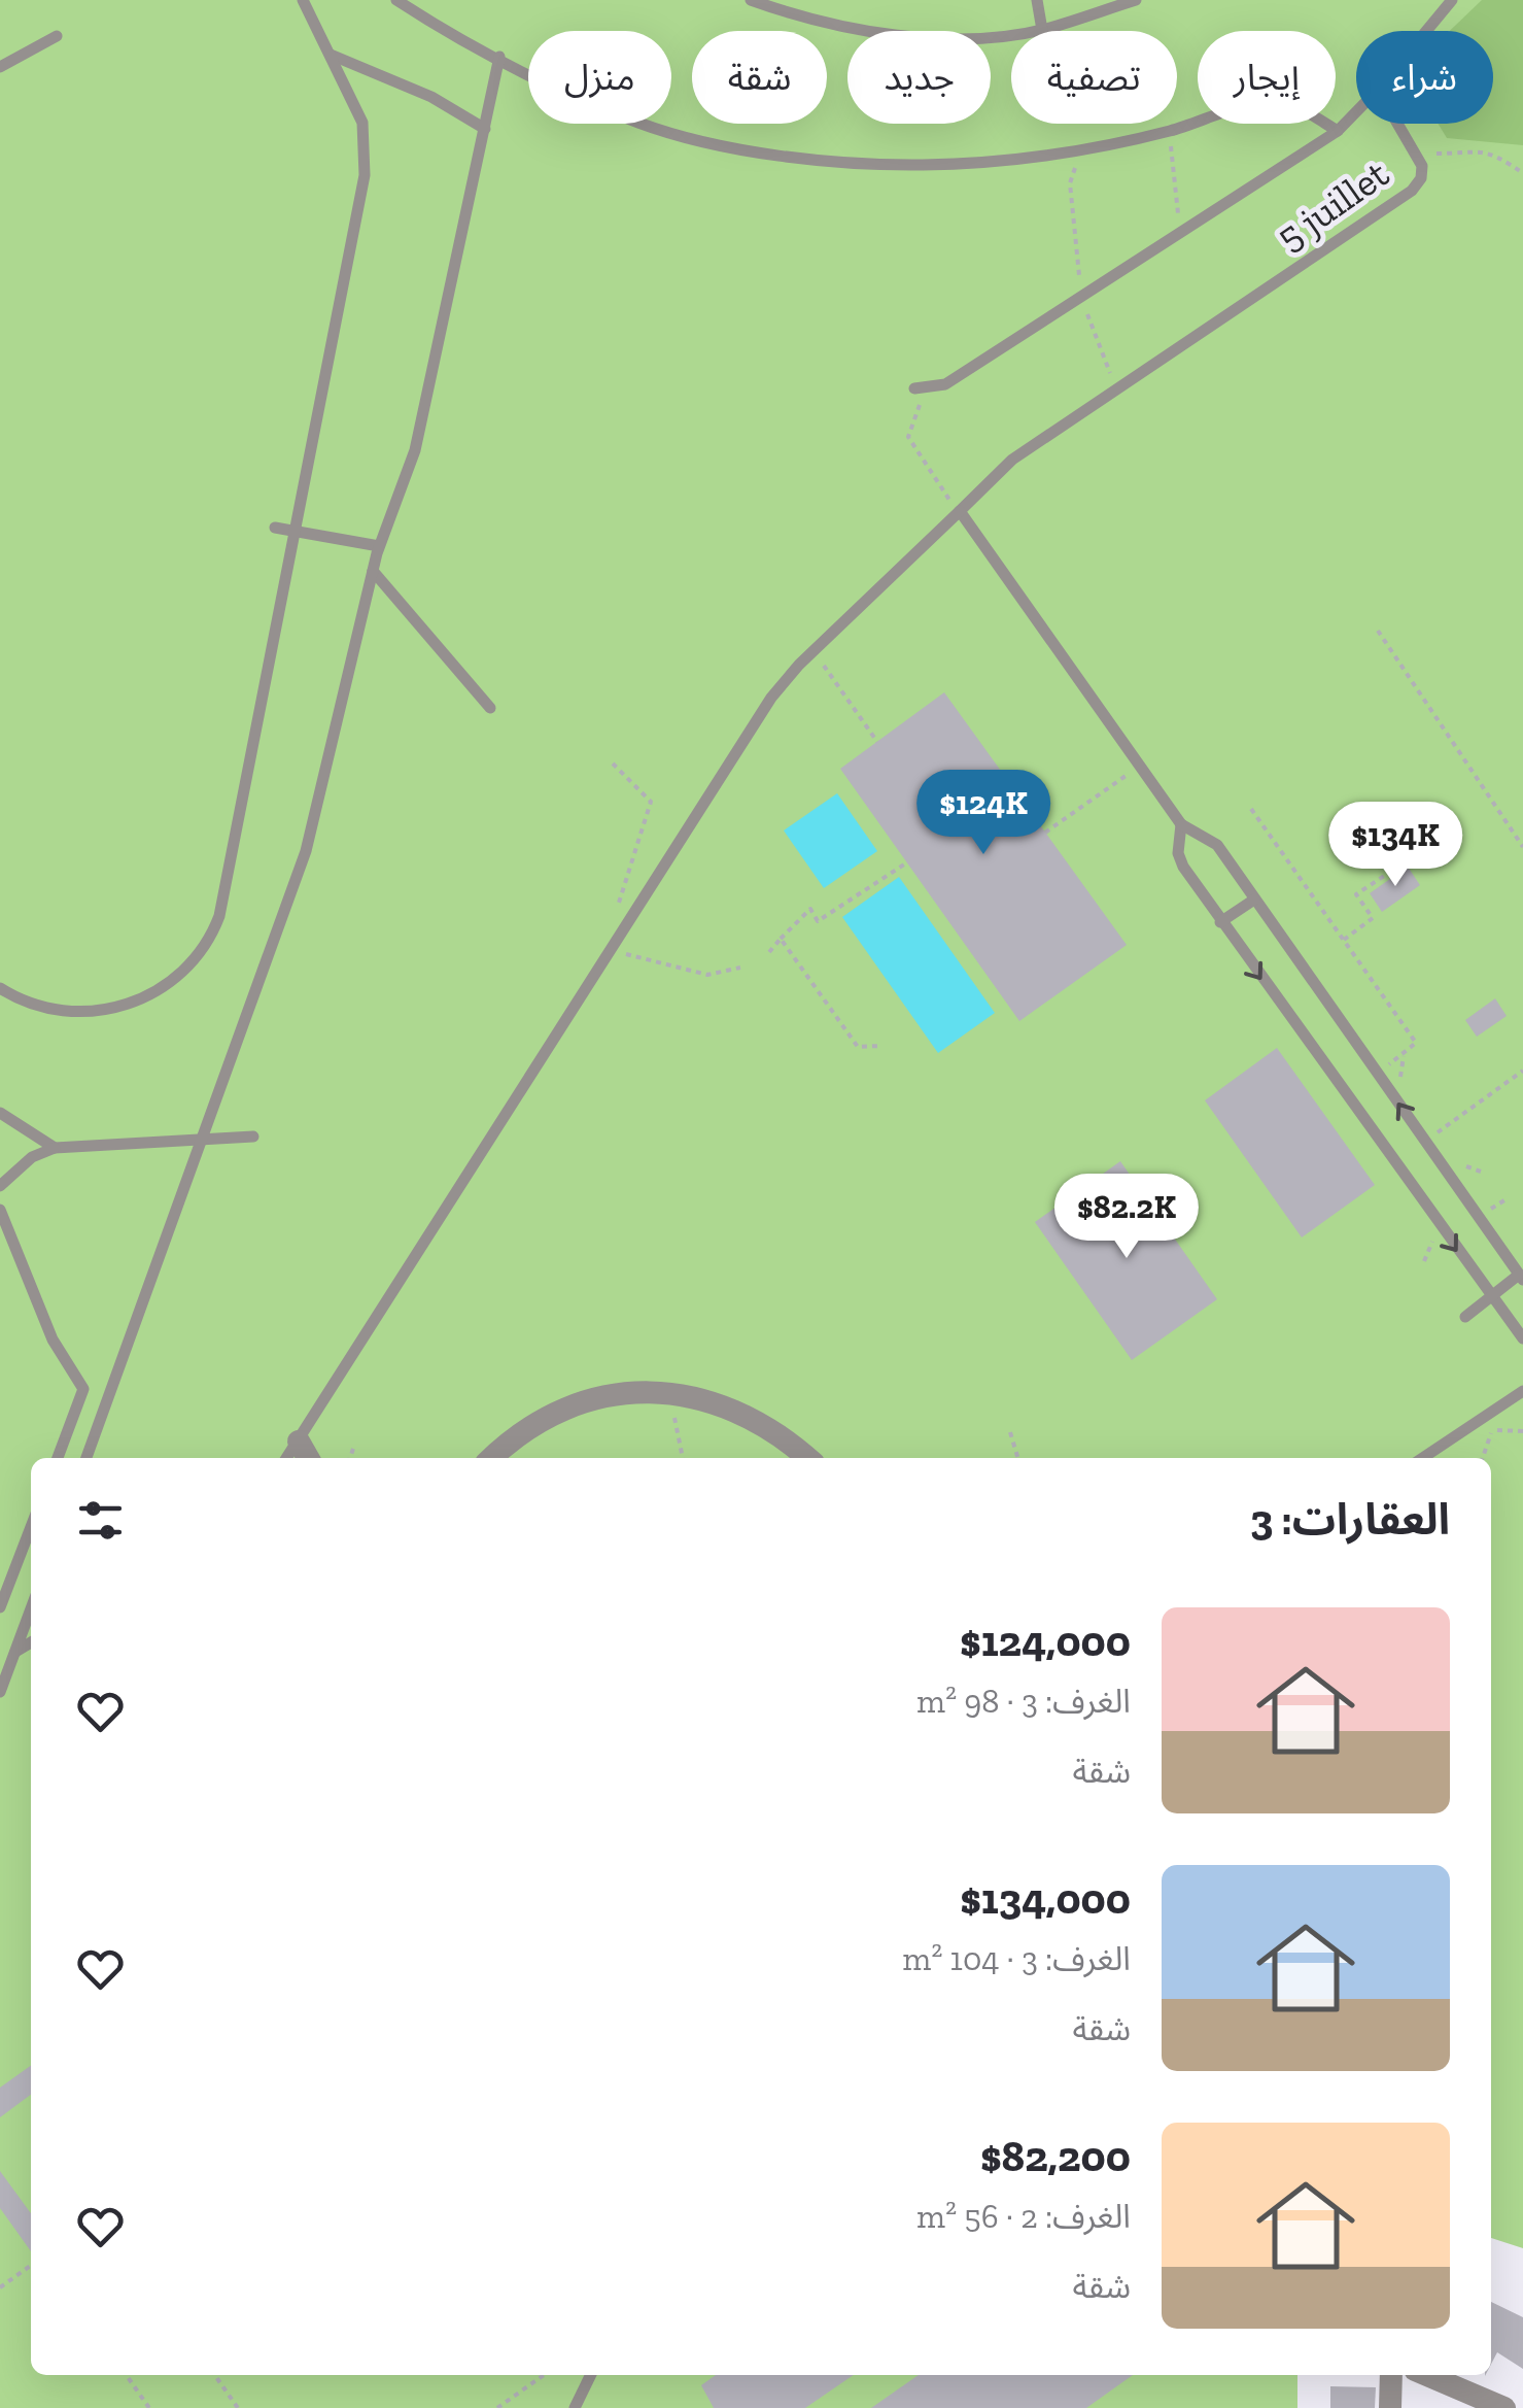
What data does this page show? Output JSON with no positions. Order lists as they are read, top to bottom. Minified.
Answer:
{"streets":{"lane":["5 juillet"]},"page":{"chip":["شراء","إيجار","تصفية","جديد","شقة","منزل"],"price":["$124K","$134K","$82.2K"],"heading":"العقارات: 3","list":[{"name":"$124,000","note":"الغرف: 3 · 98 m² · شقة"},{"name":"$134,000","note":"الغرف: 3 · 104 m² · شقة"},{"name":"$82,200","note":"الغرف: 2 · 56 m² · شقة"}]}}
